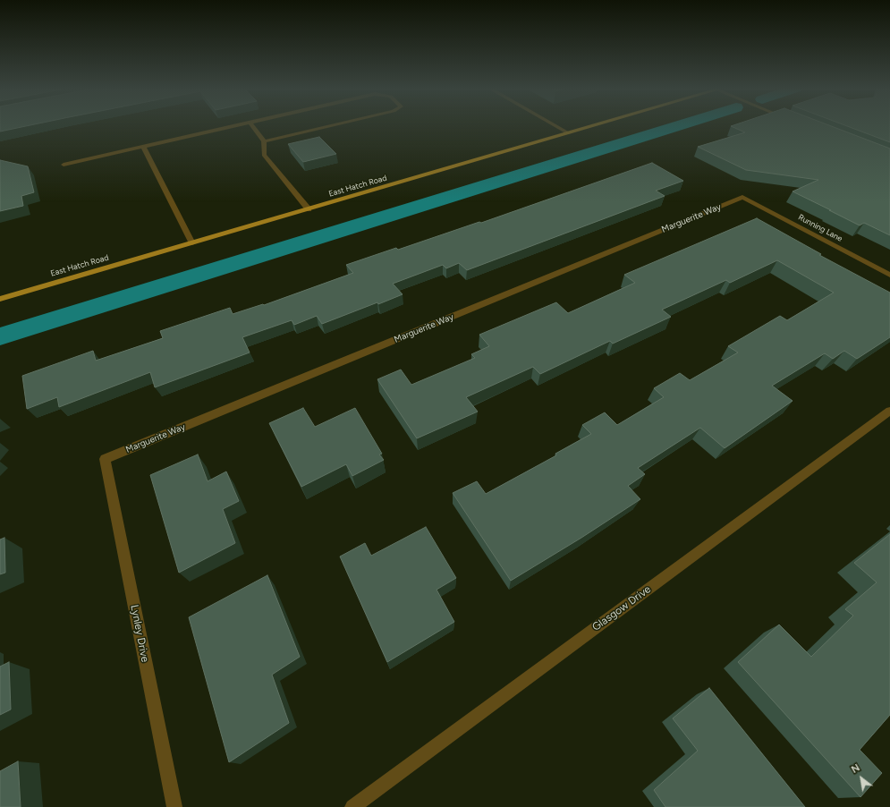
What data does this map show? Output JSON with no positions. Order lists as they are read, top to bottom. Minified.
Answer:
{"streets":{"main road":["East Hatch Road"],"street":["Marguerite Way","Running Lane","Glasgow Drive","Lynley Drive"]},"crossings":[["Marguerite Way","Running Lane"],["Marguerite Way","Lynley Drive"]],"north":"top left"}
